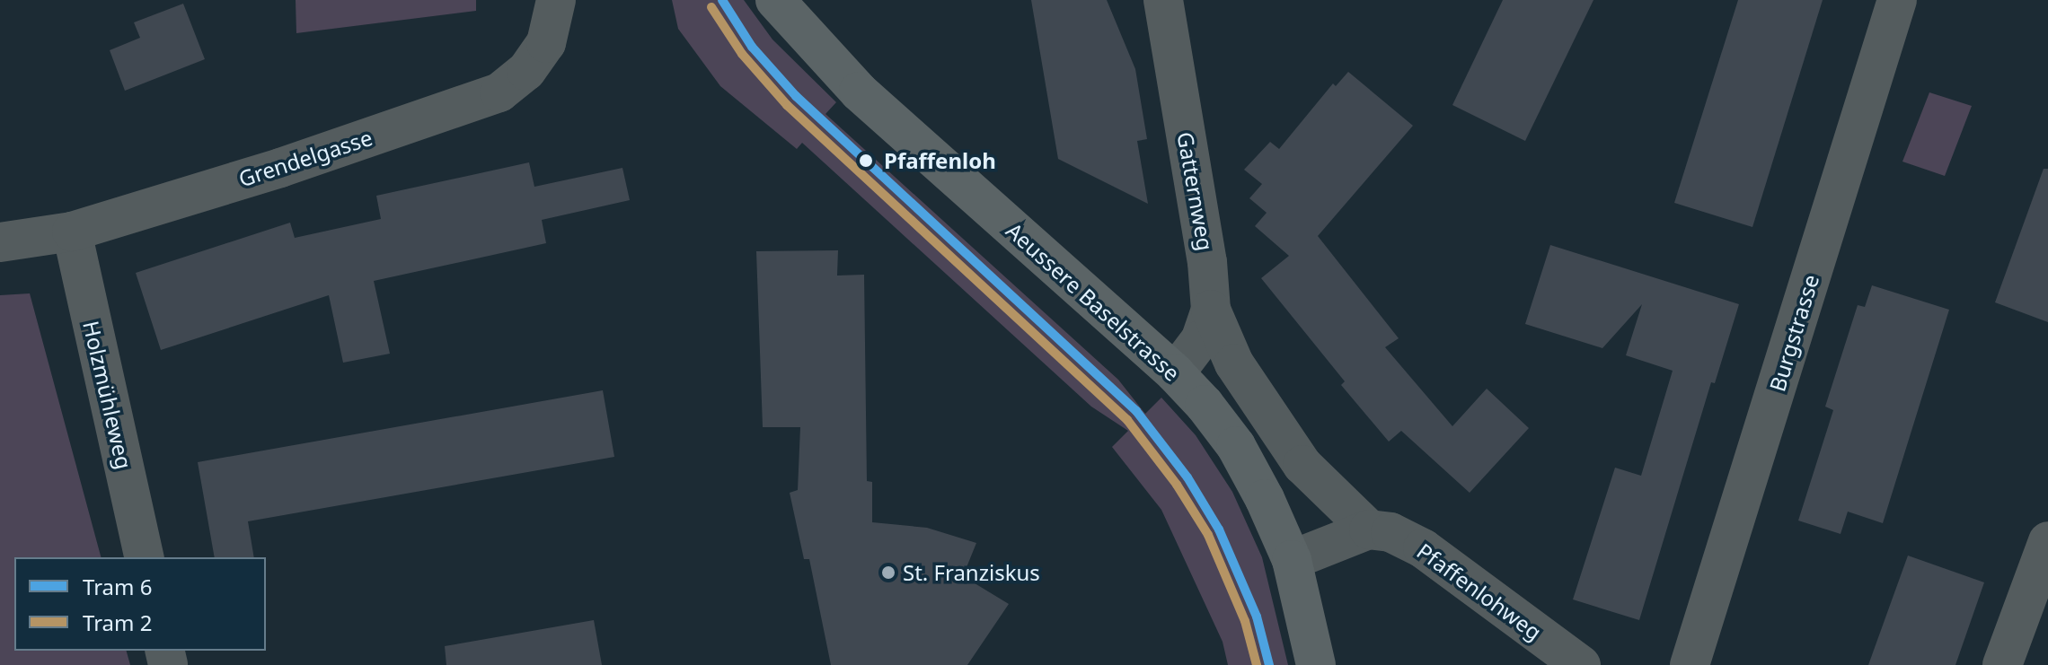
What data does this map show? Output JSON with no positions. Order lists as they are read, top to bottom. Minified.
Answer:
{"streets":{"main road":["Aeussere Baselstrasse"],"street":["Grendelgasse","Gatternweg","Burgstrasse","Holzmühleweg","Pfaffenlohweg"]},"crossings":[["Grendelgasse","Holzmühleweg"],["Gatternweg","Aeussere Baselstrasse"]],"places":["Pfaffenloh","St. Franziskus"],"lines":["tram line 6","tram line 2"],"legend":["Tram 6","Tram 2"]}
